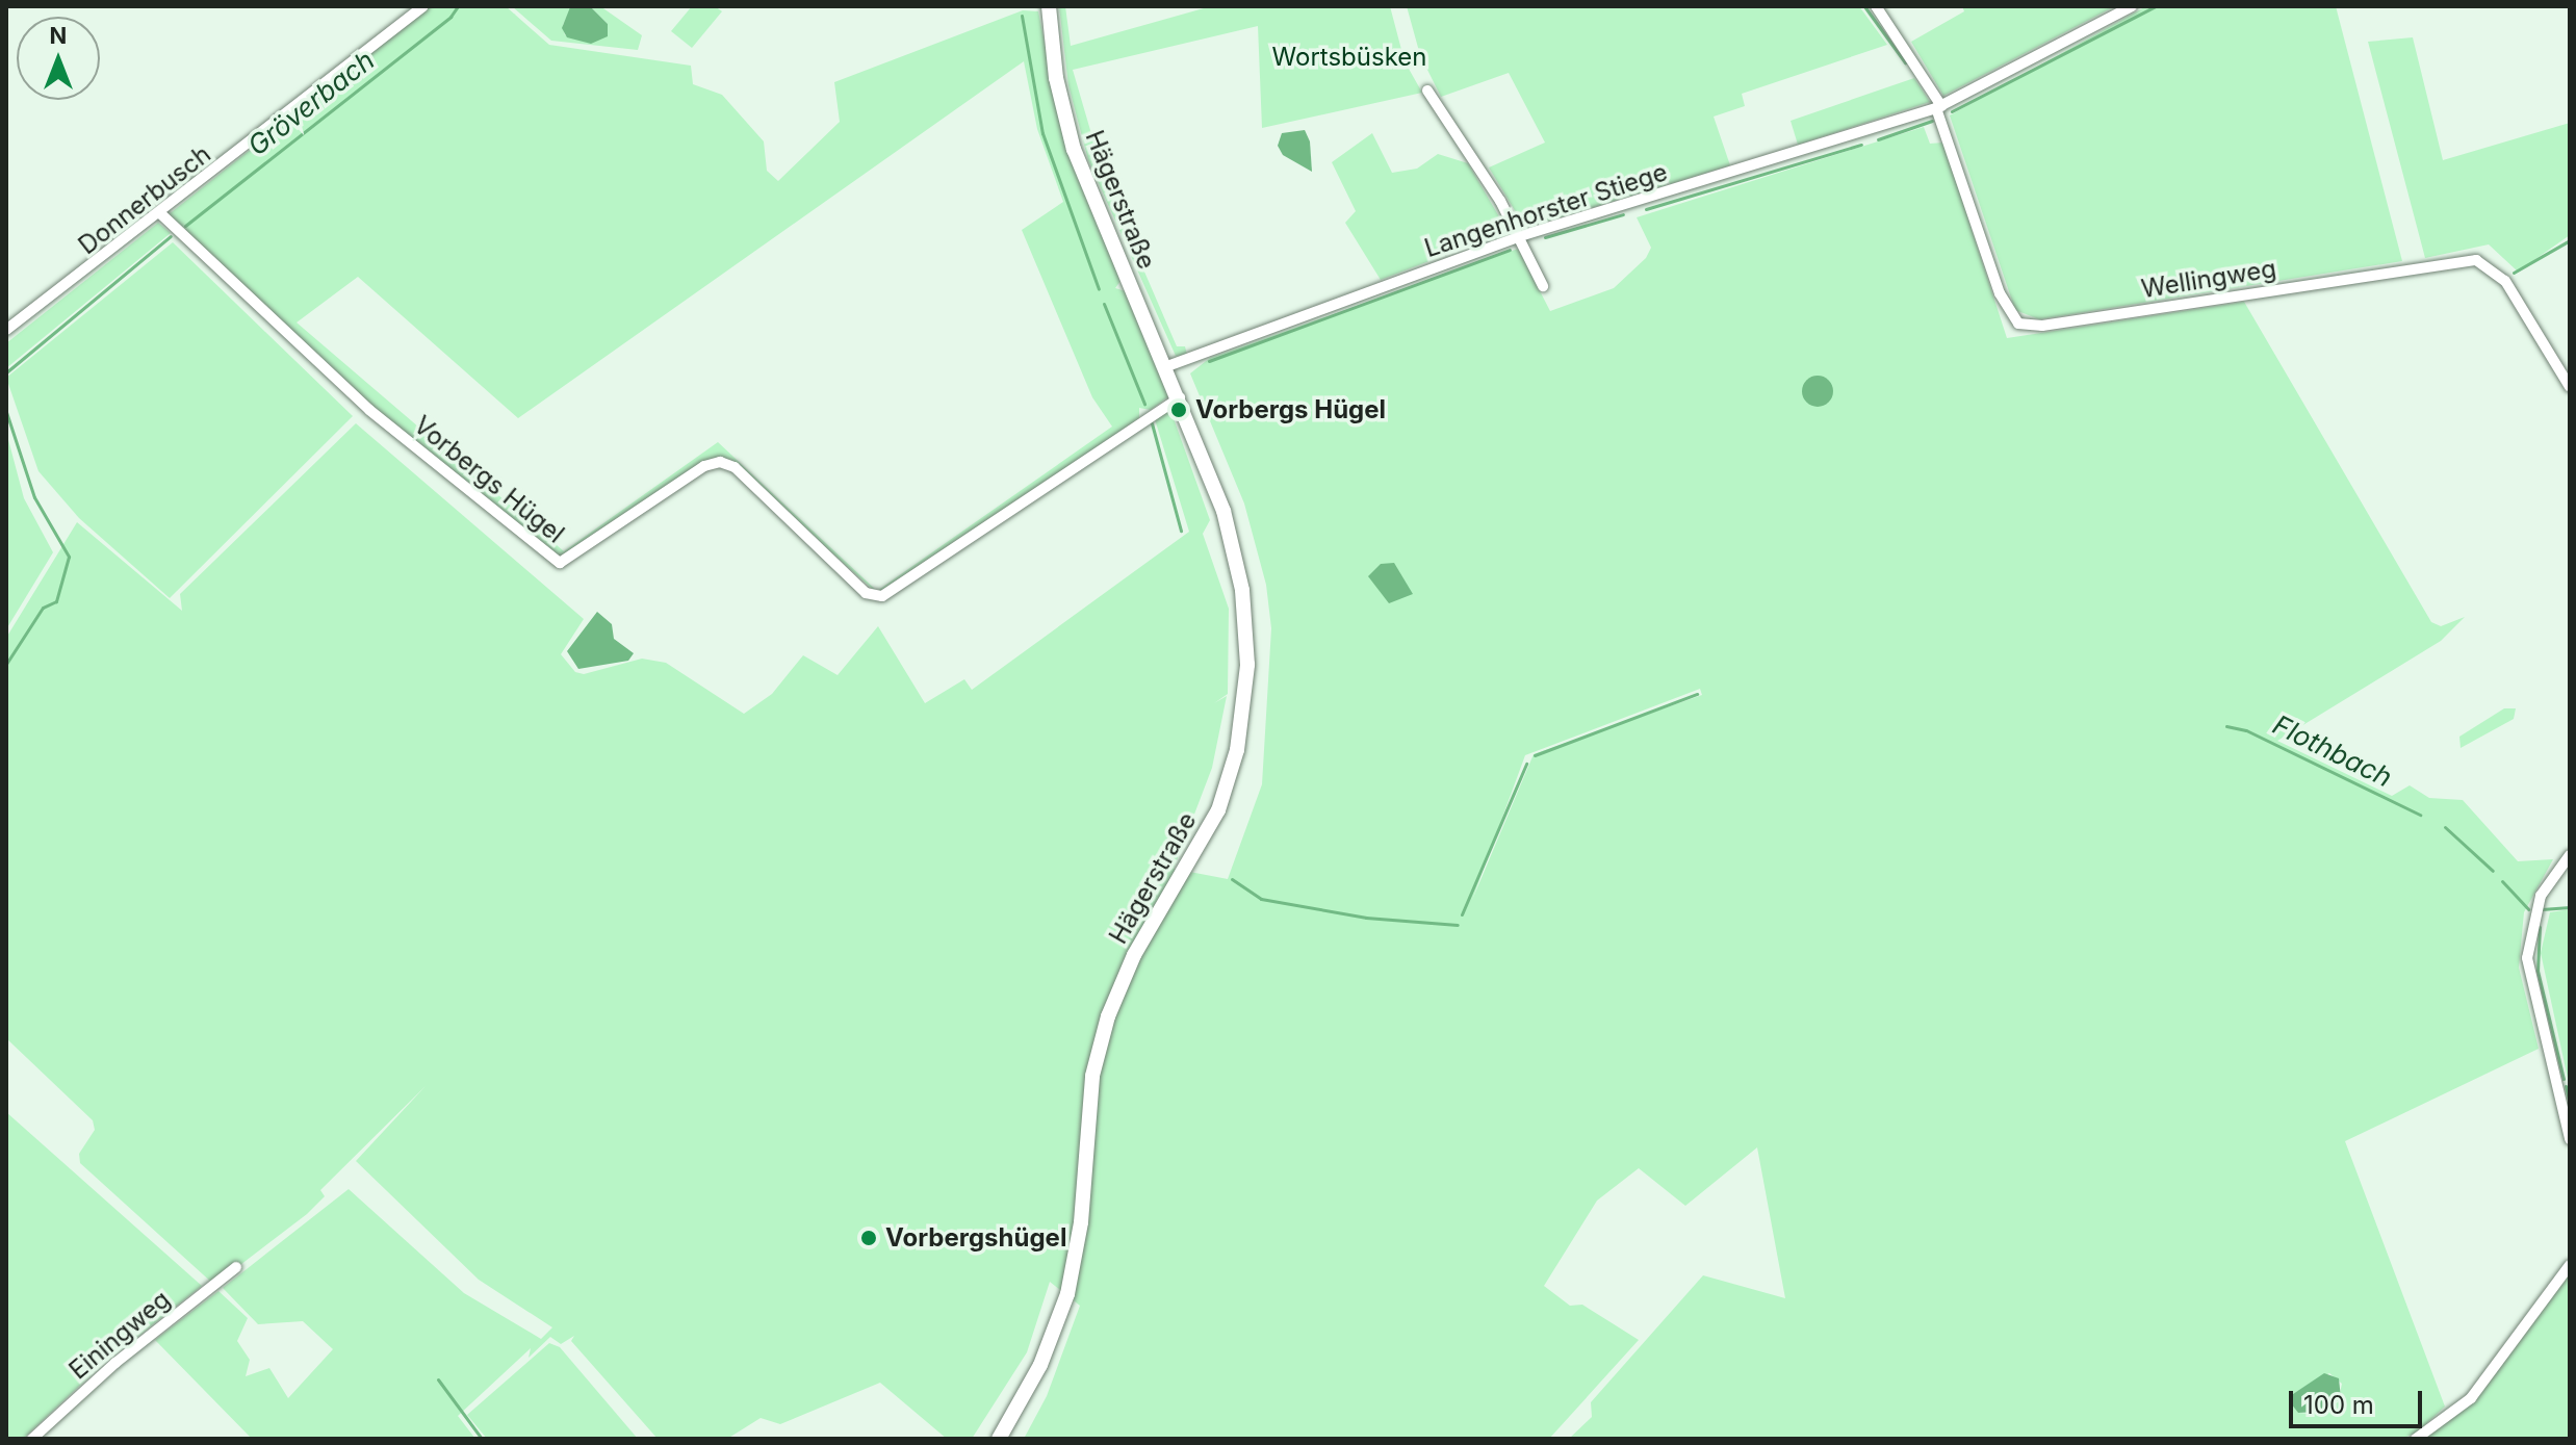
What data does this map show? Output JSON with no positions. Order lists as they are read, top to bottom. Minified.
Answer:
{"streets":{"main road":["Hägerstraße"],"street":["Donnerbusch","Langenhorster Stiege","Wellingweg","Vorbergs Hügel","Einingweg"]},"crossings":[["Donnerbusch","Vorbergs Hügel"],["Hägerstraße","Langenhorster Stiege"],["Hägerstraße","Vorbergs Hügel"],["Langenhorster Stiege","Wellingweg"]],"water":["Gröverbach","Flothbach"],"parks":["Wortsbüsken"],"places":["Vorbergs Hügel","Vorbergshügel"],"scale_bar":"100 m","north":"top"}
